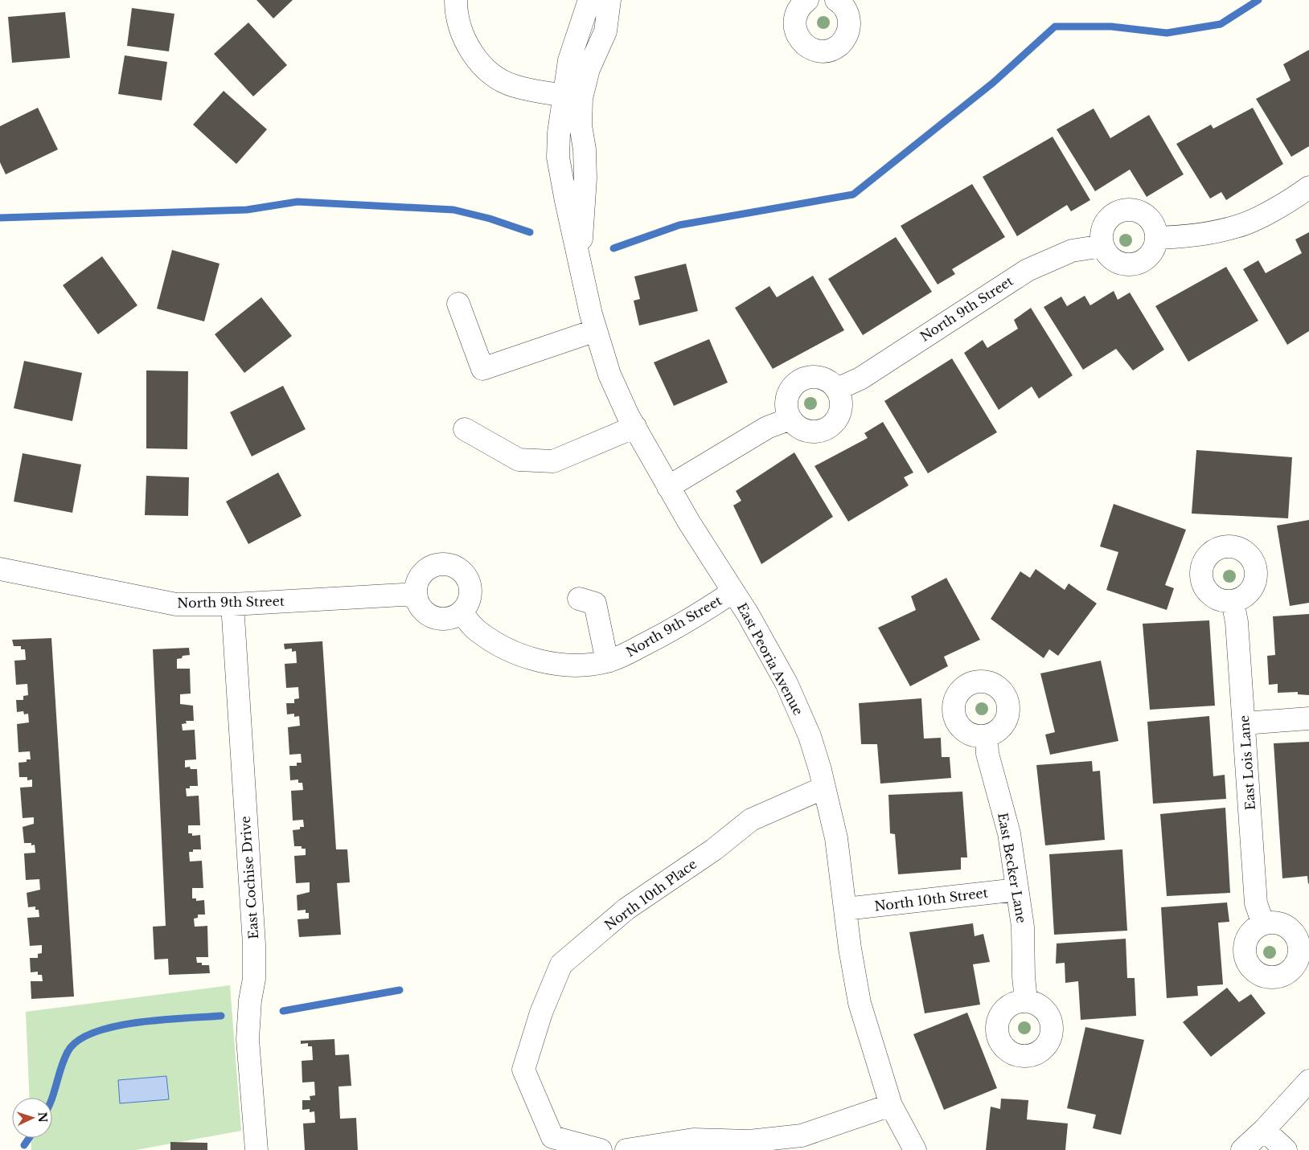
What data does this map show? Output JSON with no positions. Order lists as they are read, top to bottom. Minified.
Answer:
{"streets":{"street":["North 9th Street","East Peoria Avenue","East Lois Lane","East Becker Lane","East Cochise Drive","North 10th Place","North 10th Street"]},"crossings":[["North 9th Street","East Peoria Avenue"],["North 9th Street","East Cochise Drive"],["East Peoria Avenue","North 10th Place"],["East Peoria Avenue","North 10th Street"],["East Becker Lane","North 10th Street"]],"north":"right"}
